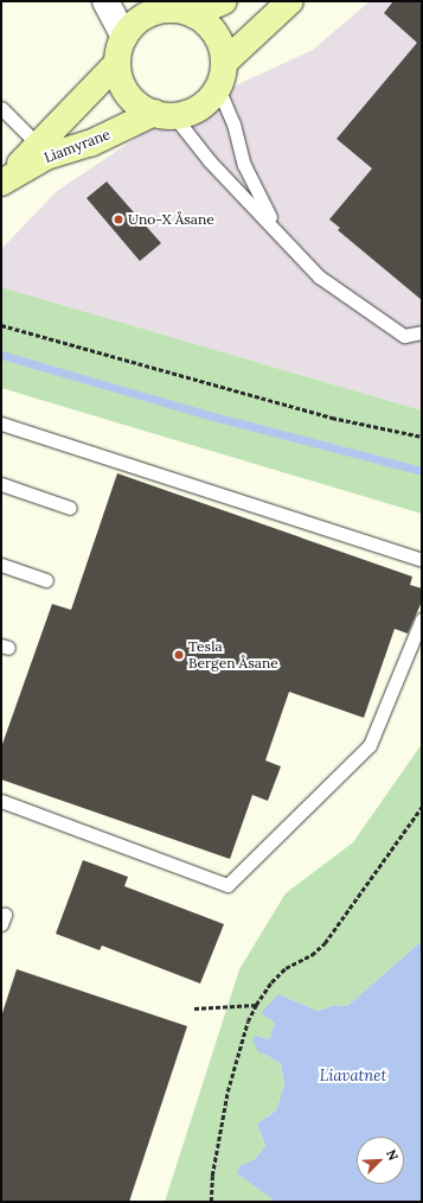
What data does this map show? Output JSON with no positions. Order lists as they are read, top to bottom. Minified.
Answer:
{"streets":{"main road":["Liamyrane"]},"water":["Liavatnet"],"places":["Uno-X Åsane","Tesla Bergen Åsane"],"north":"top right"}
